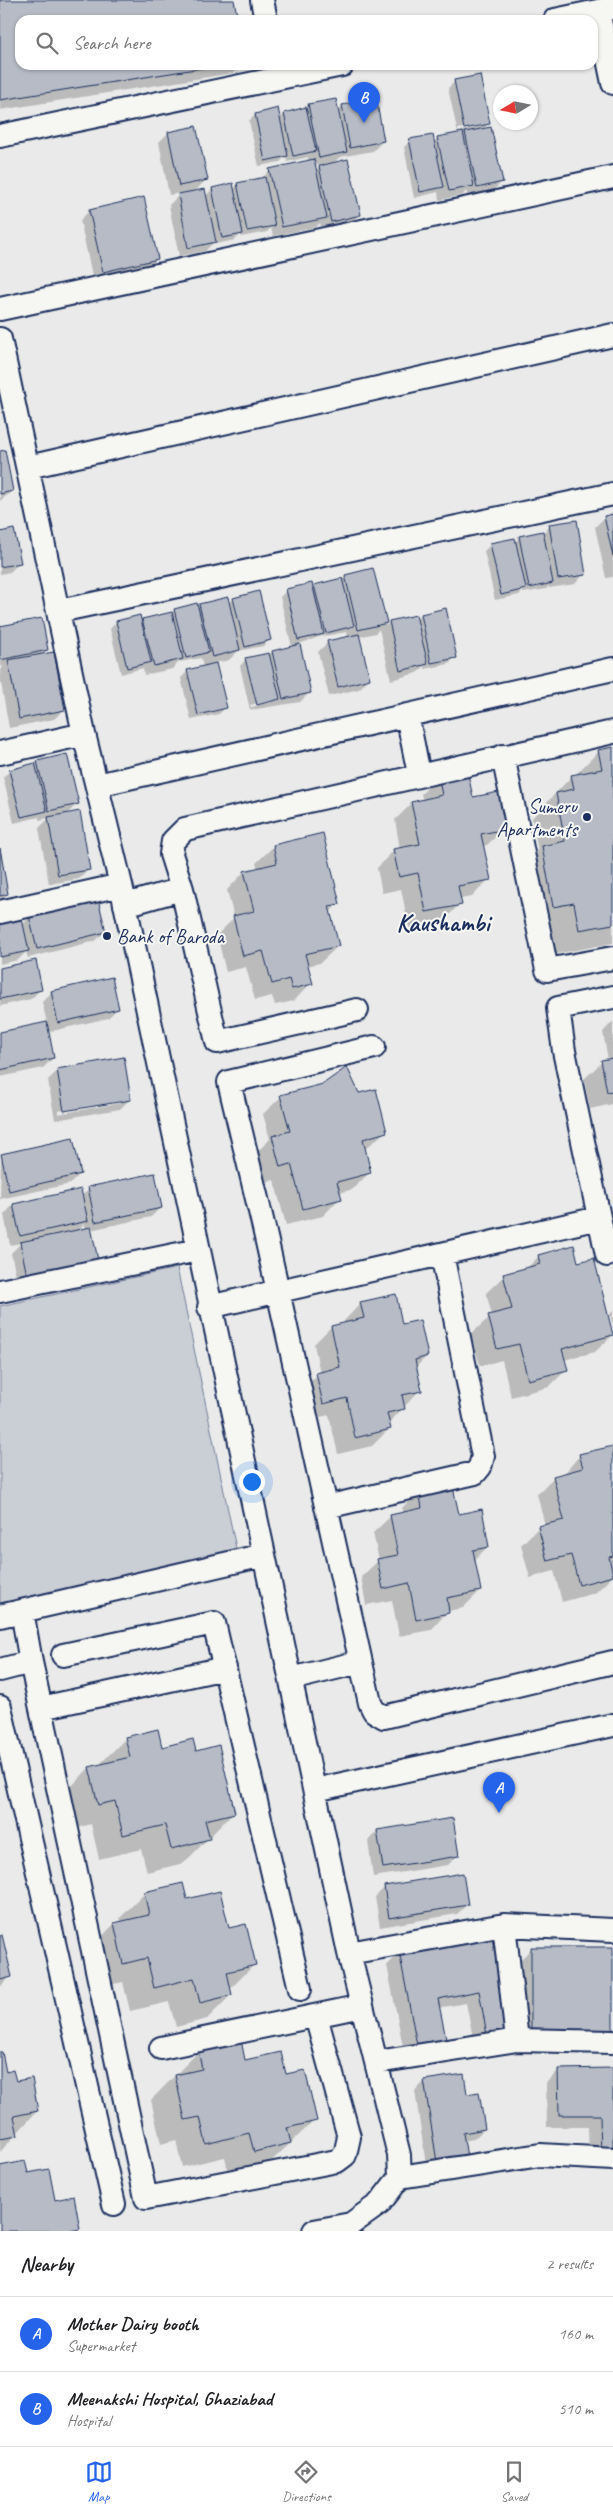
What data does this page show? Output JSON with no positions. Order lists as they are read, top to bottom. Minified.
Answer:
{"districts":["Kaushambi"],"places":["Sumeru Apartments","Bank of Baroda"],"north":"left","page":{"search":"Search here","pins":["B","A"],"heading":["Nearby","2 results"],"list":[{"mark":"A","name":"Mother Dairy booth","note":"Supermarket","value":"160 m"},{"mark":"B","name":"Meenakshi Hospital, Ghaziabad","note":"Hospital","value":"510 m"}],"nav":["Map","Directions","Saved"]}}
